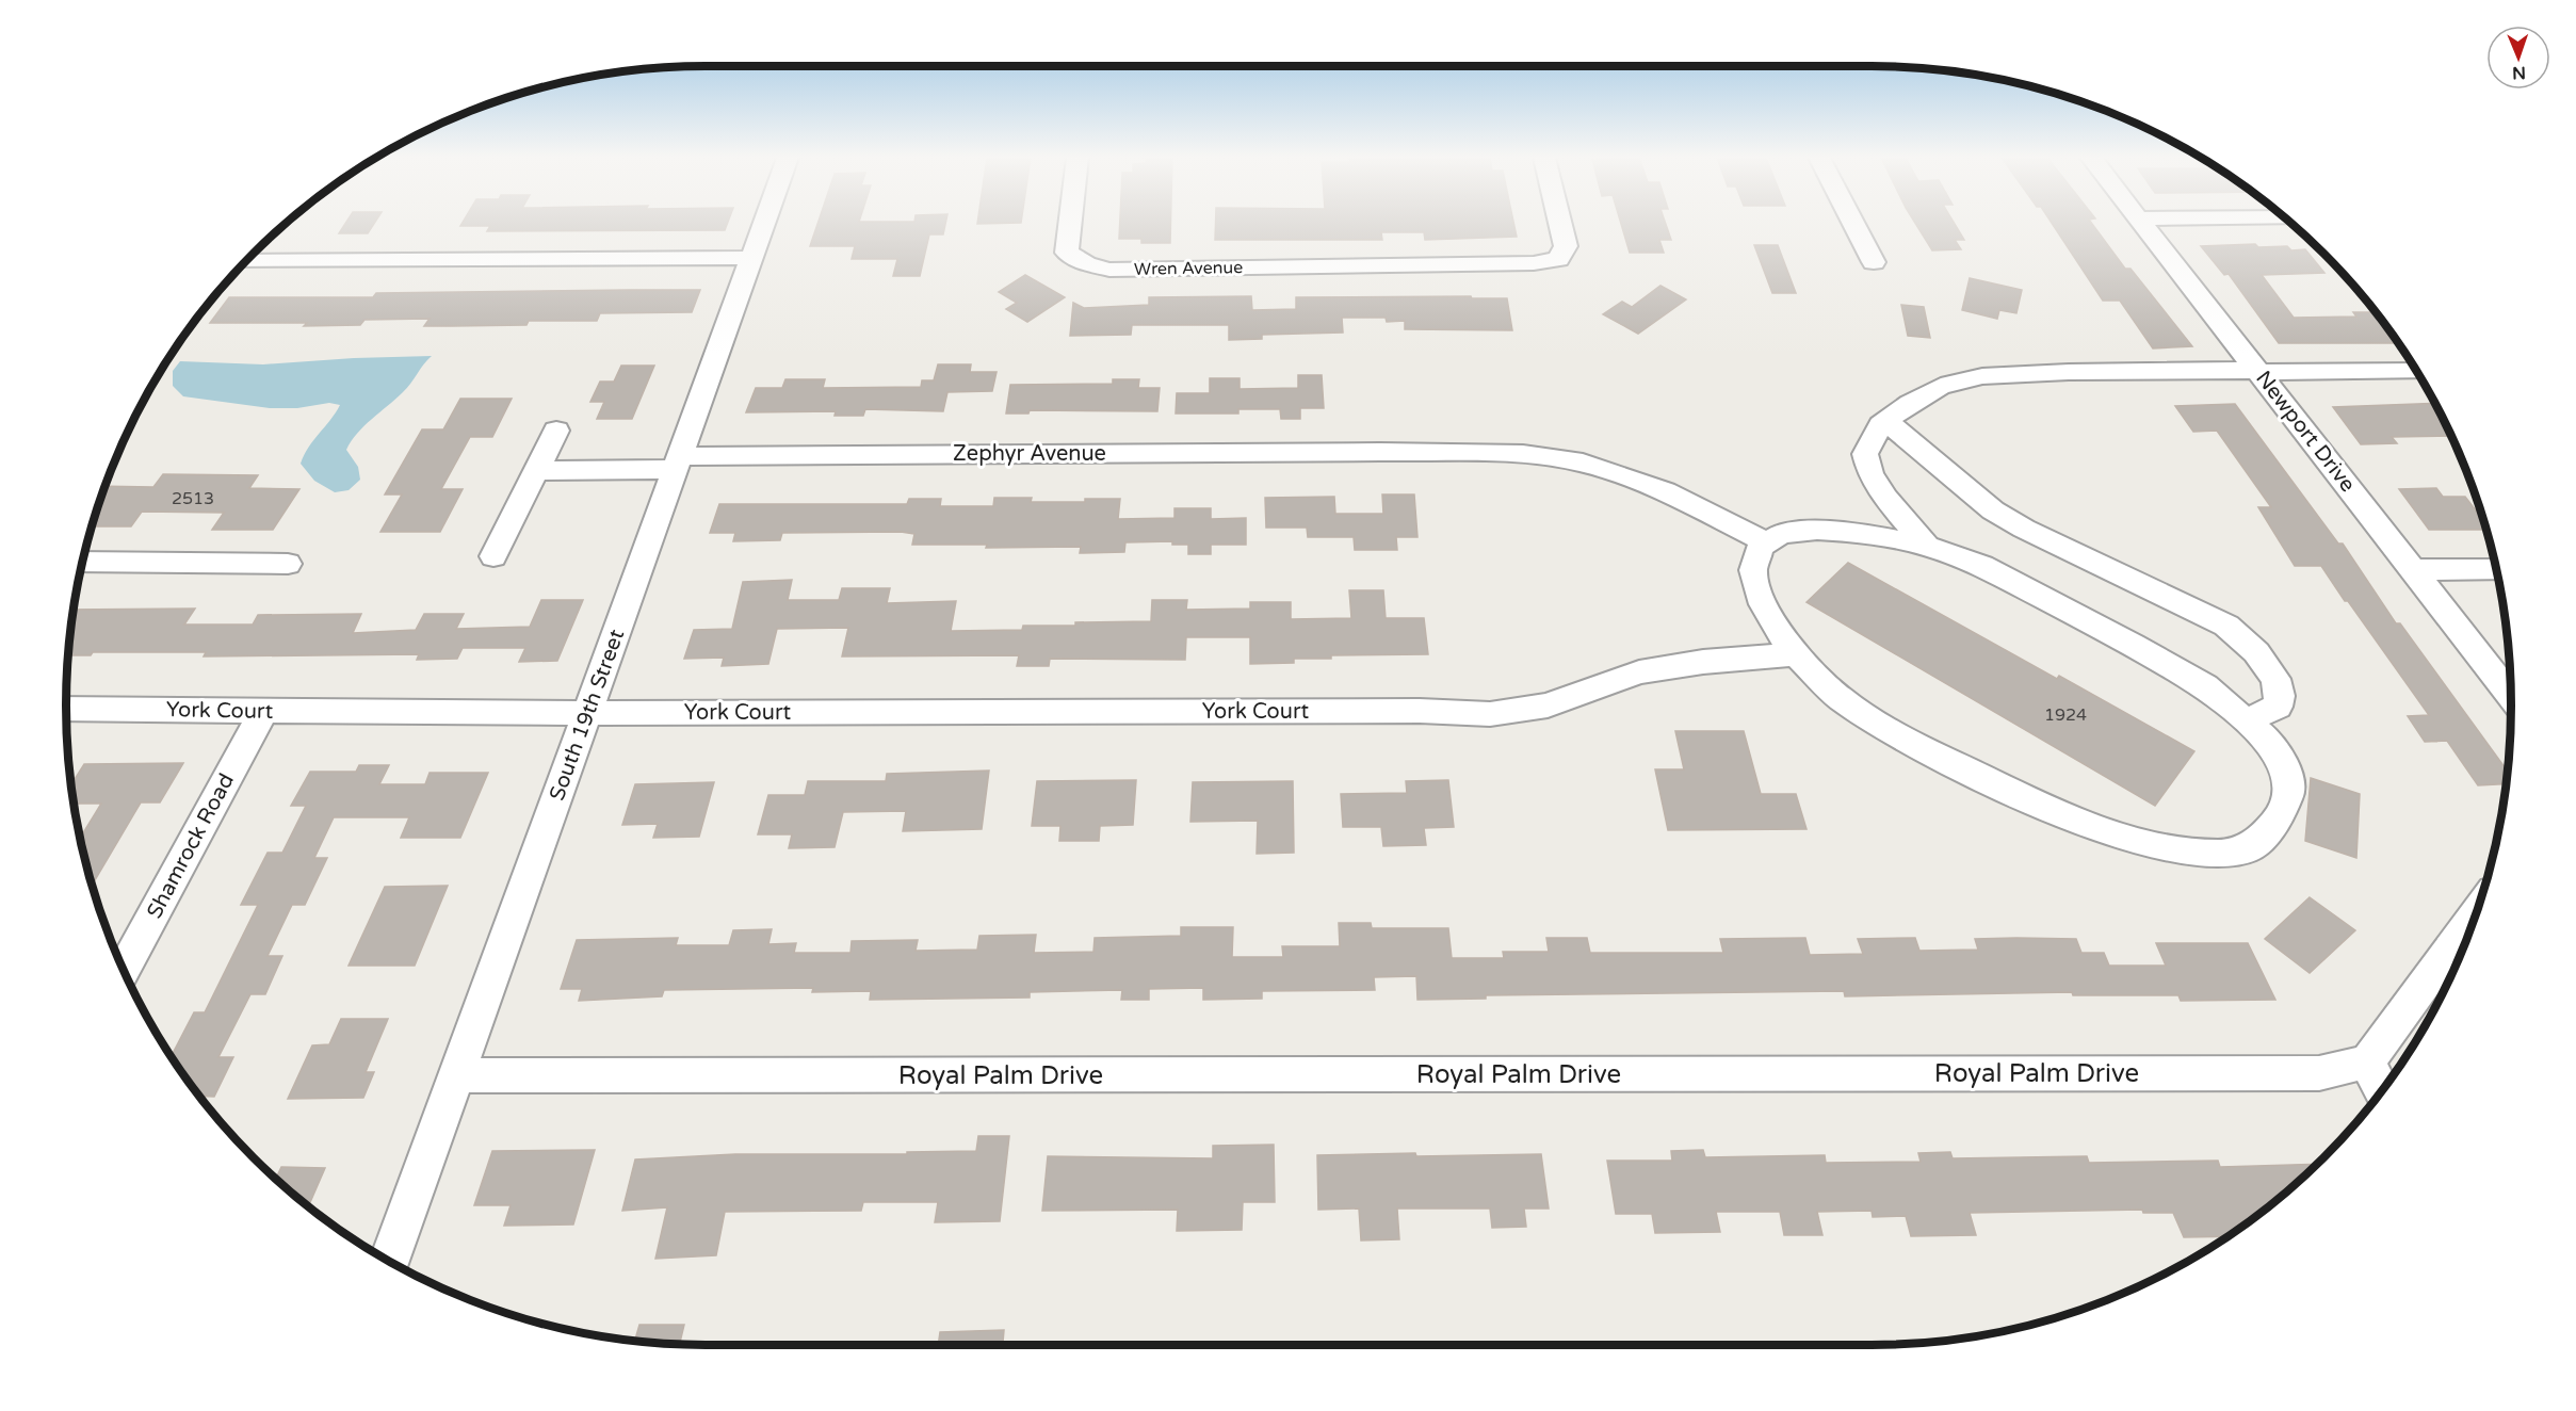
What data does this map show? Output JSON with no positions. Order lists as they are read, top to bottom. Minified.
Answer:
{"streets":{"street":["Wren Avenue","Newport Drive","Zephyr Avenue","York Court","South 19th Street","Shamrock Road","Royal Palm Drive"]},"crossings":[["Zephyr Avenue","South 19th Street"],["York Court","South 19th Street"],["York Court","Shamrock Road"],["South 19th Street","Royal Palm Drive"]],"house_numbers":["2513","1924"],"north":"bottom"}
